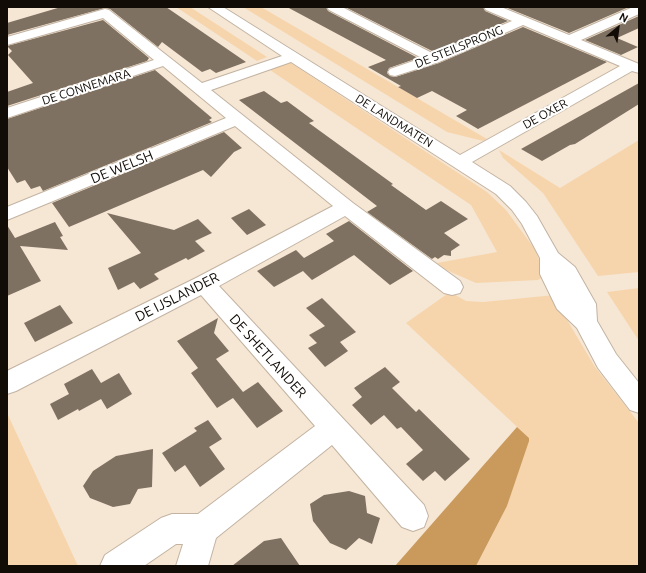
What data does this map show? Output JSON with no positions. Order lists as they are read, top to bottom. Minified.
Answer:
{"streets":{"street":["DE STEILSPRONG","DE CONNEMARA","DE OXER","DE LANDMATEN","DE WELSH","DE IJSLANDER","DE SHETLANDER"]},"crossings":[["DE OXER","DE LANDMATEN"],["DE IJSLANDER","DE SHETLANDER"]],"north":"top right"}
